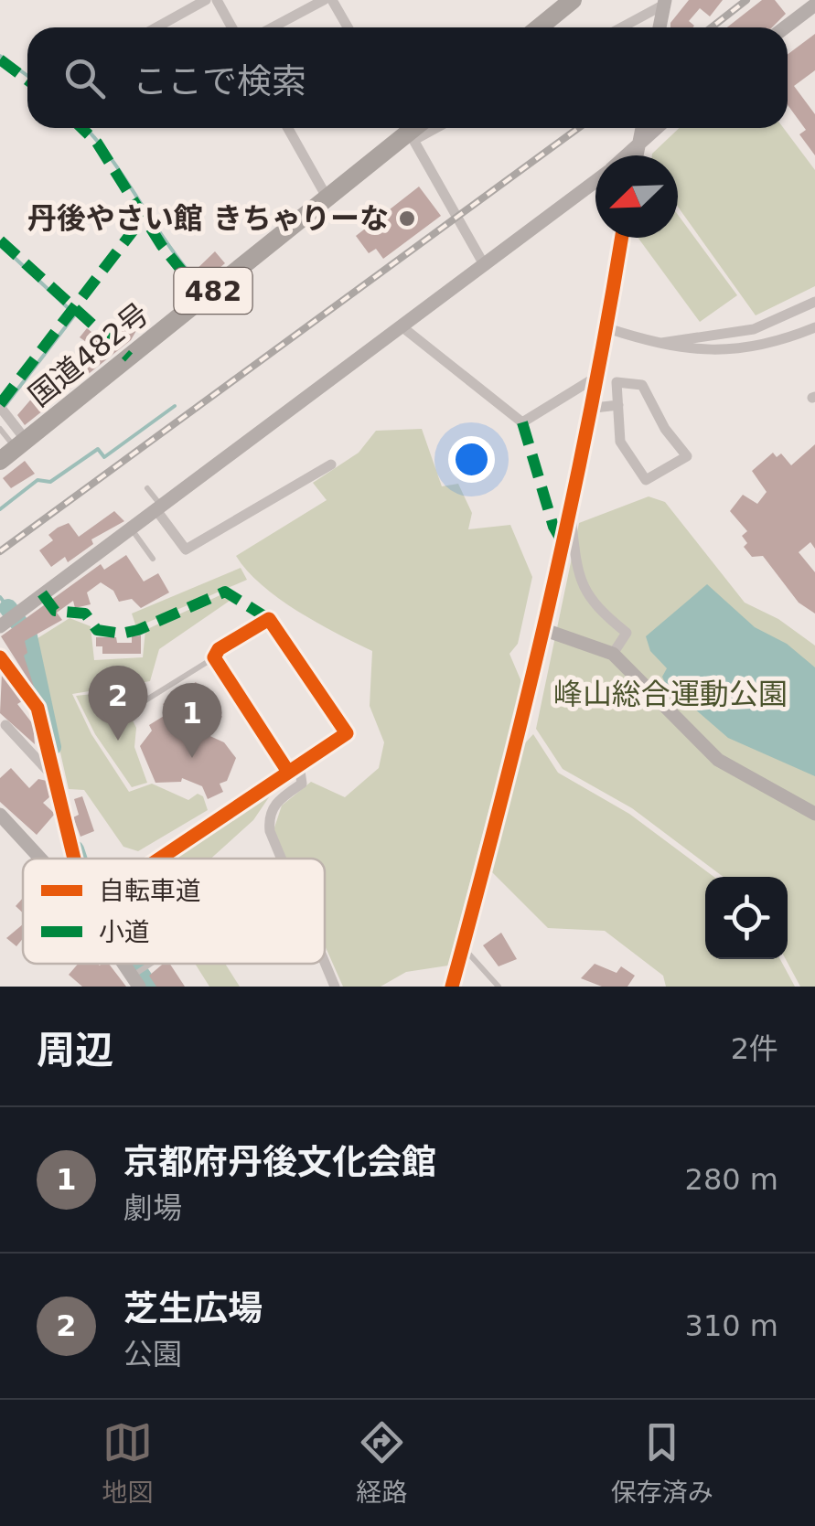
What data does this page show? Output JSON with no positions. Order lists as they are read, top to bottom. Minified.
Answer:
{"streets":{"highway":["482","国道482号"]},"parks":["峰山総合運動公園"],"places":["丹後やさい館 きちゃりーな"],"legend":["自転車道","小道"],"north":"bottom left","page":{"search":"ここで検索","pins":["2","1"],"heading":["周辺","2件"],"list":[{"mark":"1","name":"京都府丹後文化会館","note":"劇場","value":"280 m"},{"mark":"2","name":"芝生広場","note":"公園","value":"310 m"}],"nav":["地図","経路","保存済み"]}}
